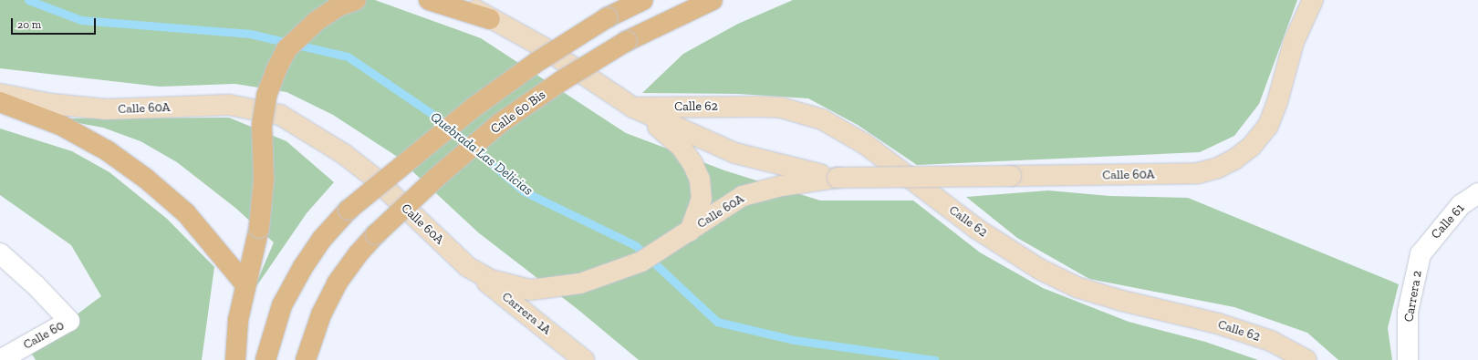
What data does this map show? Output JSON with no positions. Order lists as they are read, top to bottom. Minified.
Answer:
{"streets":{"main road":["Calle 60 Bis"],"street":["Calle 62","Calle 60A","Calle 61","Carrera 2","Carrera 1A","Calle 60"]},"crossings":[["Calle 60A","Carrera 1A"],["Calle 61","Carrera 2"]],"water":["Quebrada Las Delicias"],"scale_bar":"20 m"}
